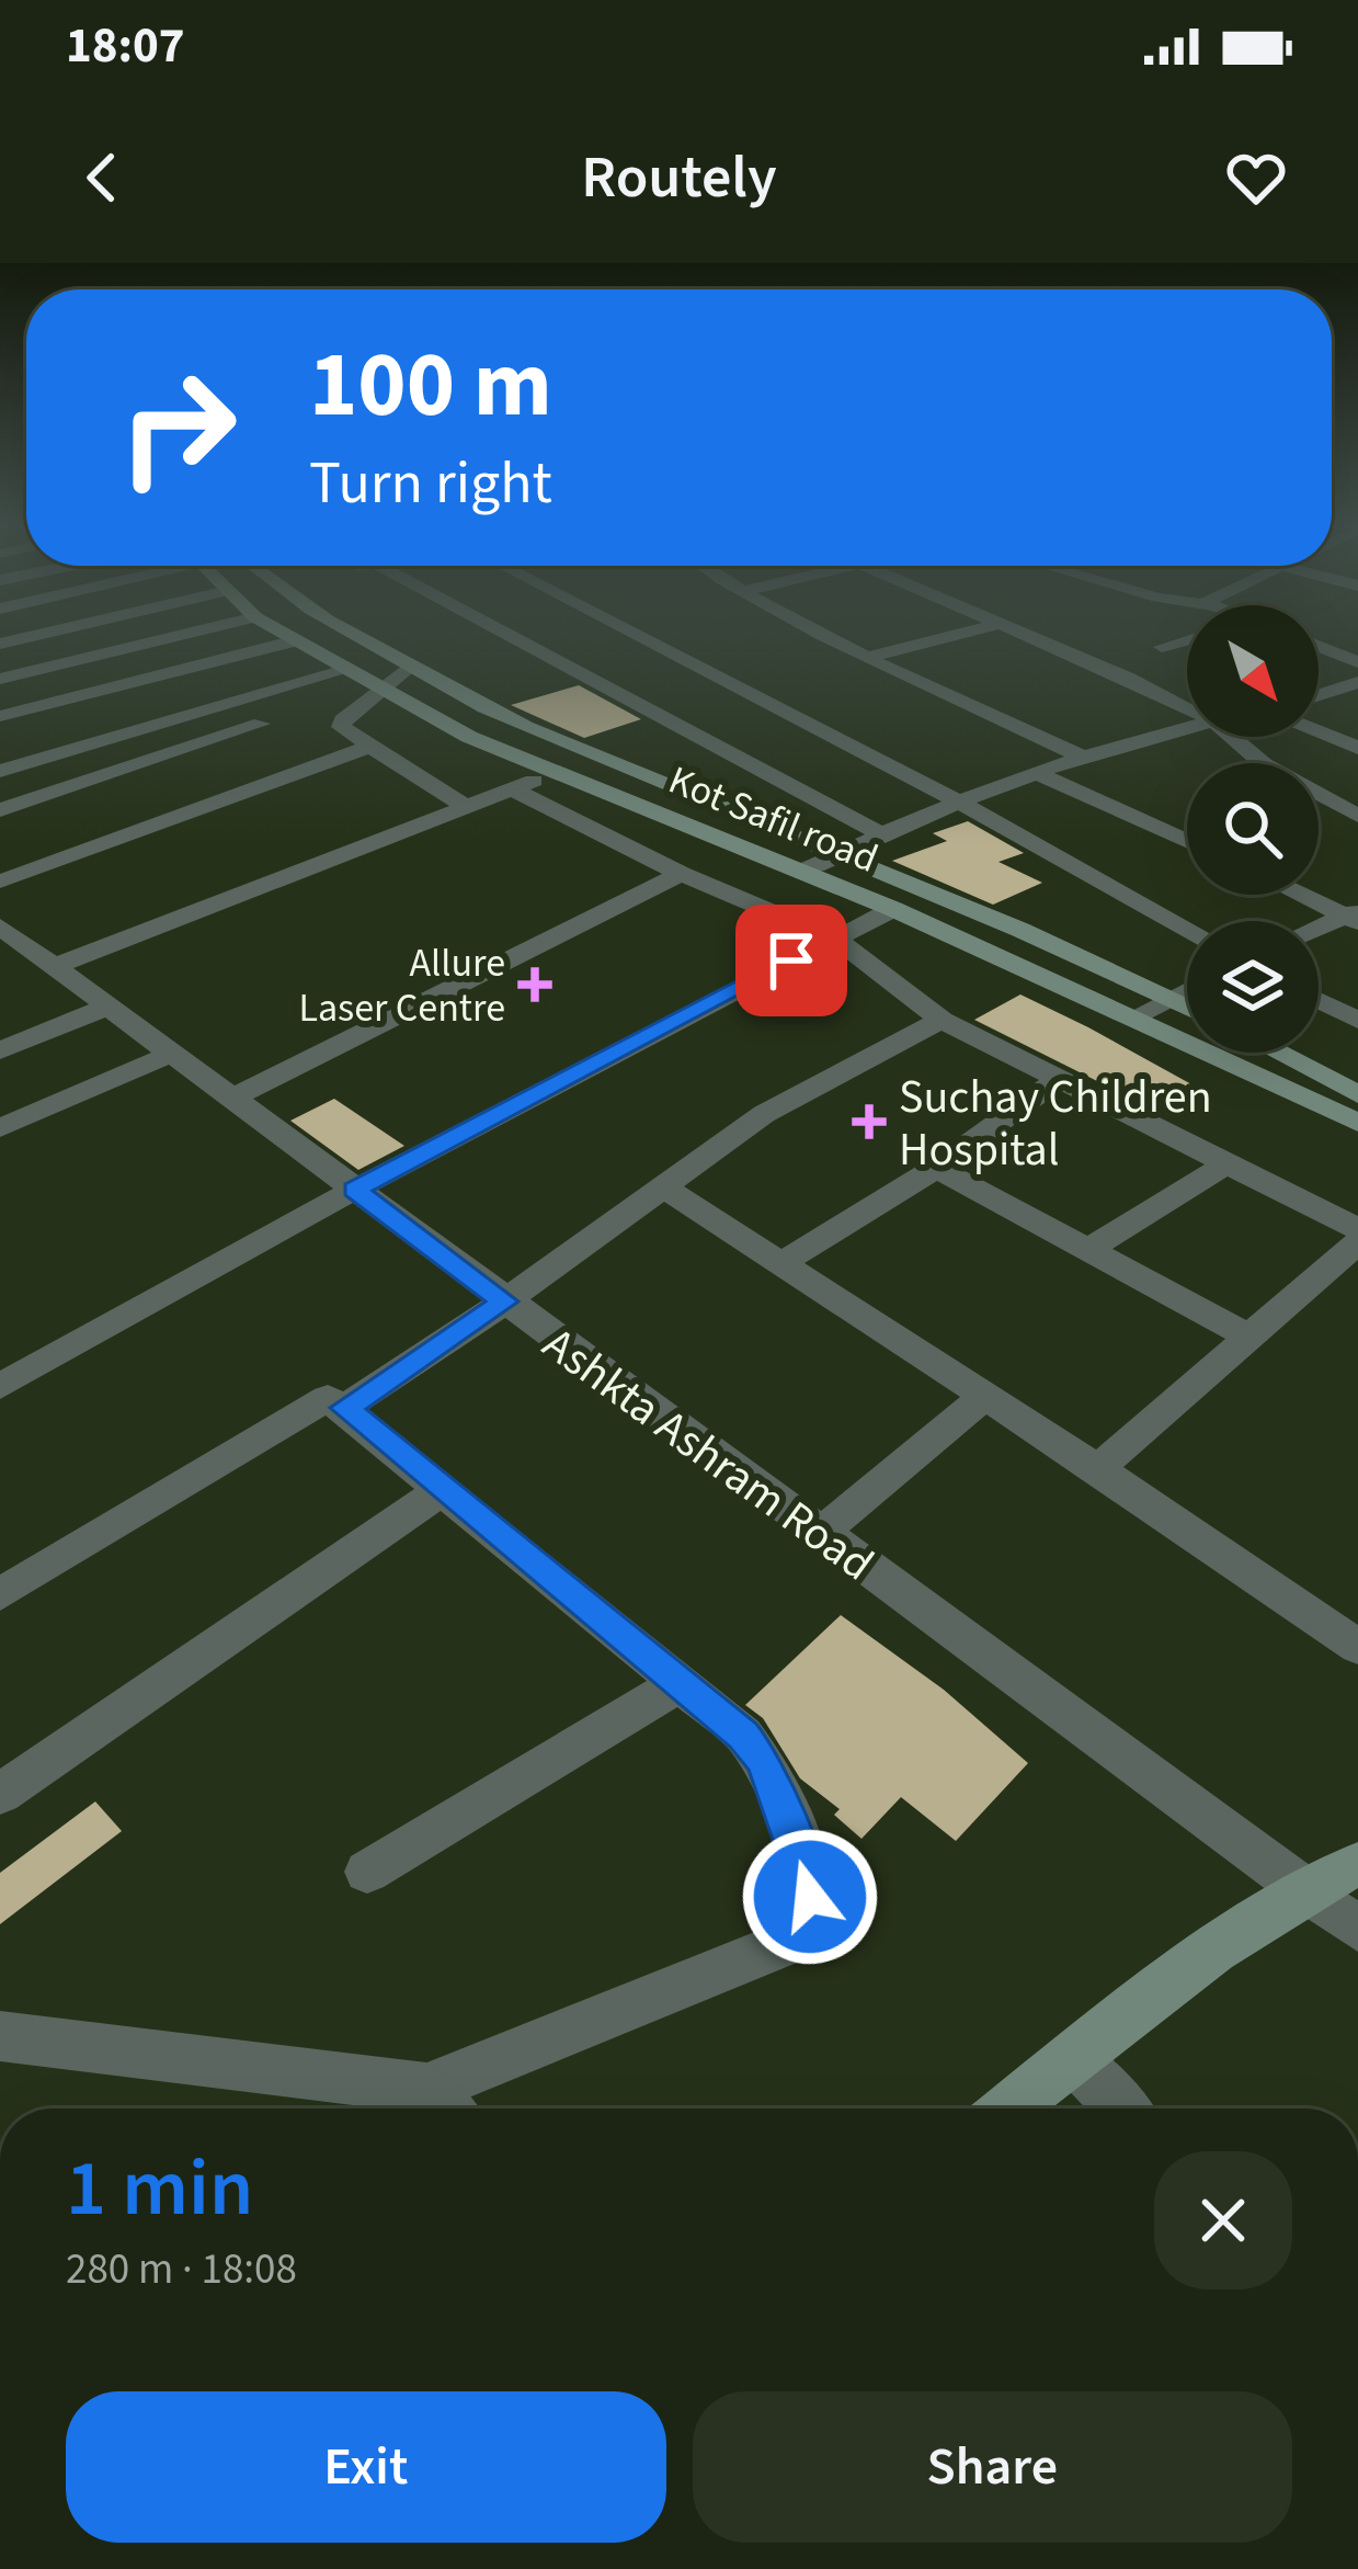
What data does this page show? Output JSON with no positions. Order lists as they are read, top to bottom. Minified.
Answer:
{"streets":{"main road":["Kot Safil road"],"street":["Ashkta Ashram Road"]},"places":{"health":["Allure Laser Centre","Suchay Children Hospital"]},"north":"bottom right","page":{"status":"18:07","header":"Routely","turn":["100 m","Turn right"],"heading":["1 min","280 m · 18:08"],"buttons":["Exit","Share"]}}
